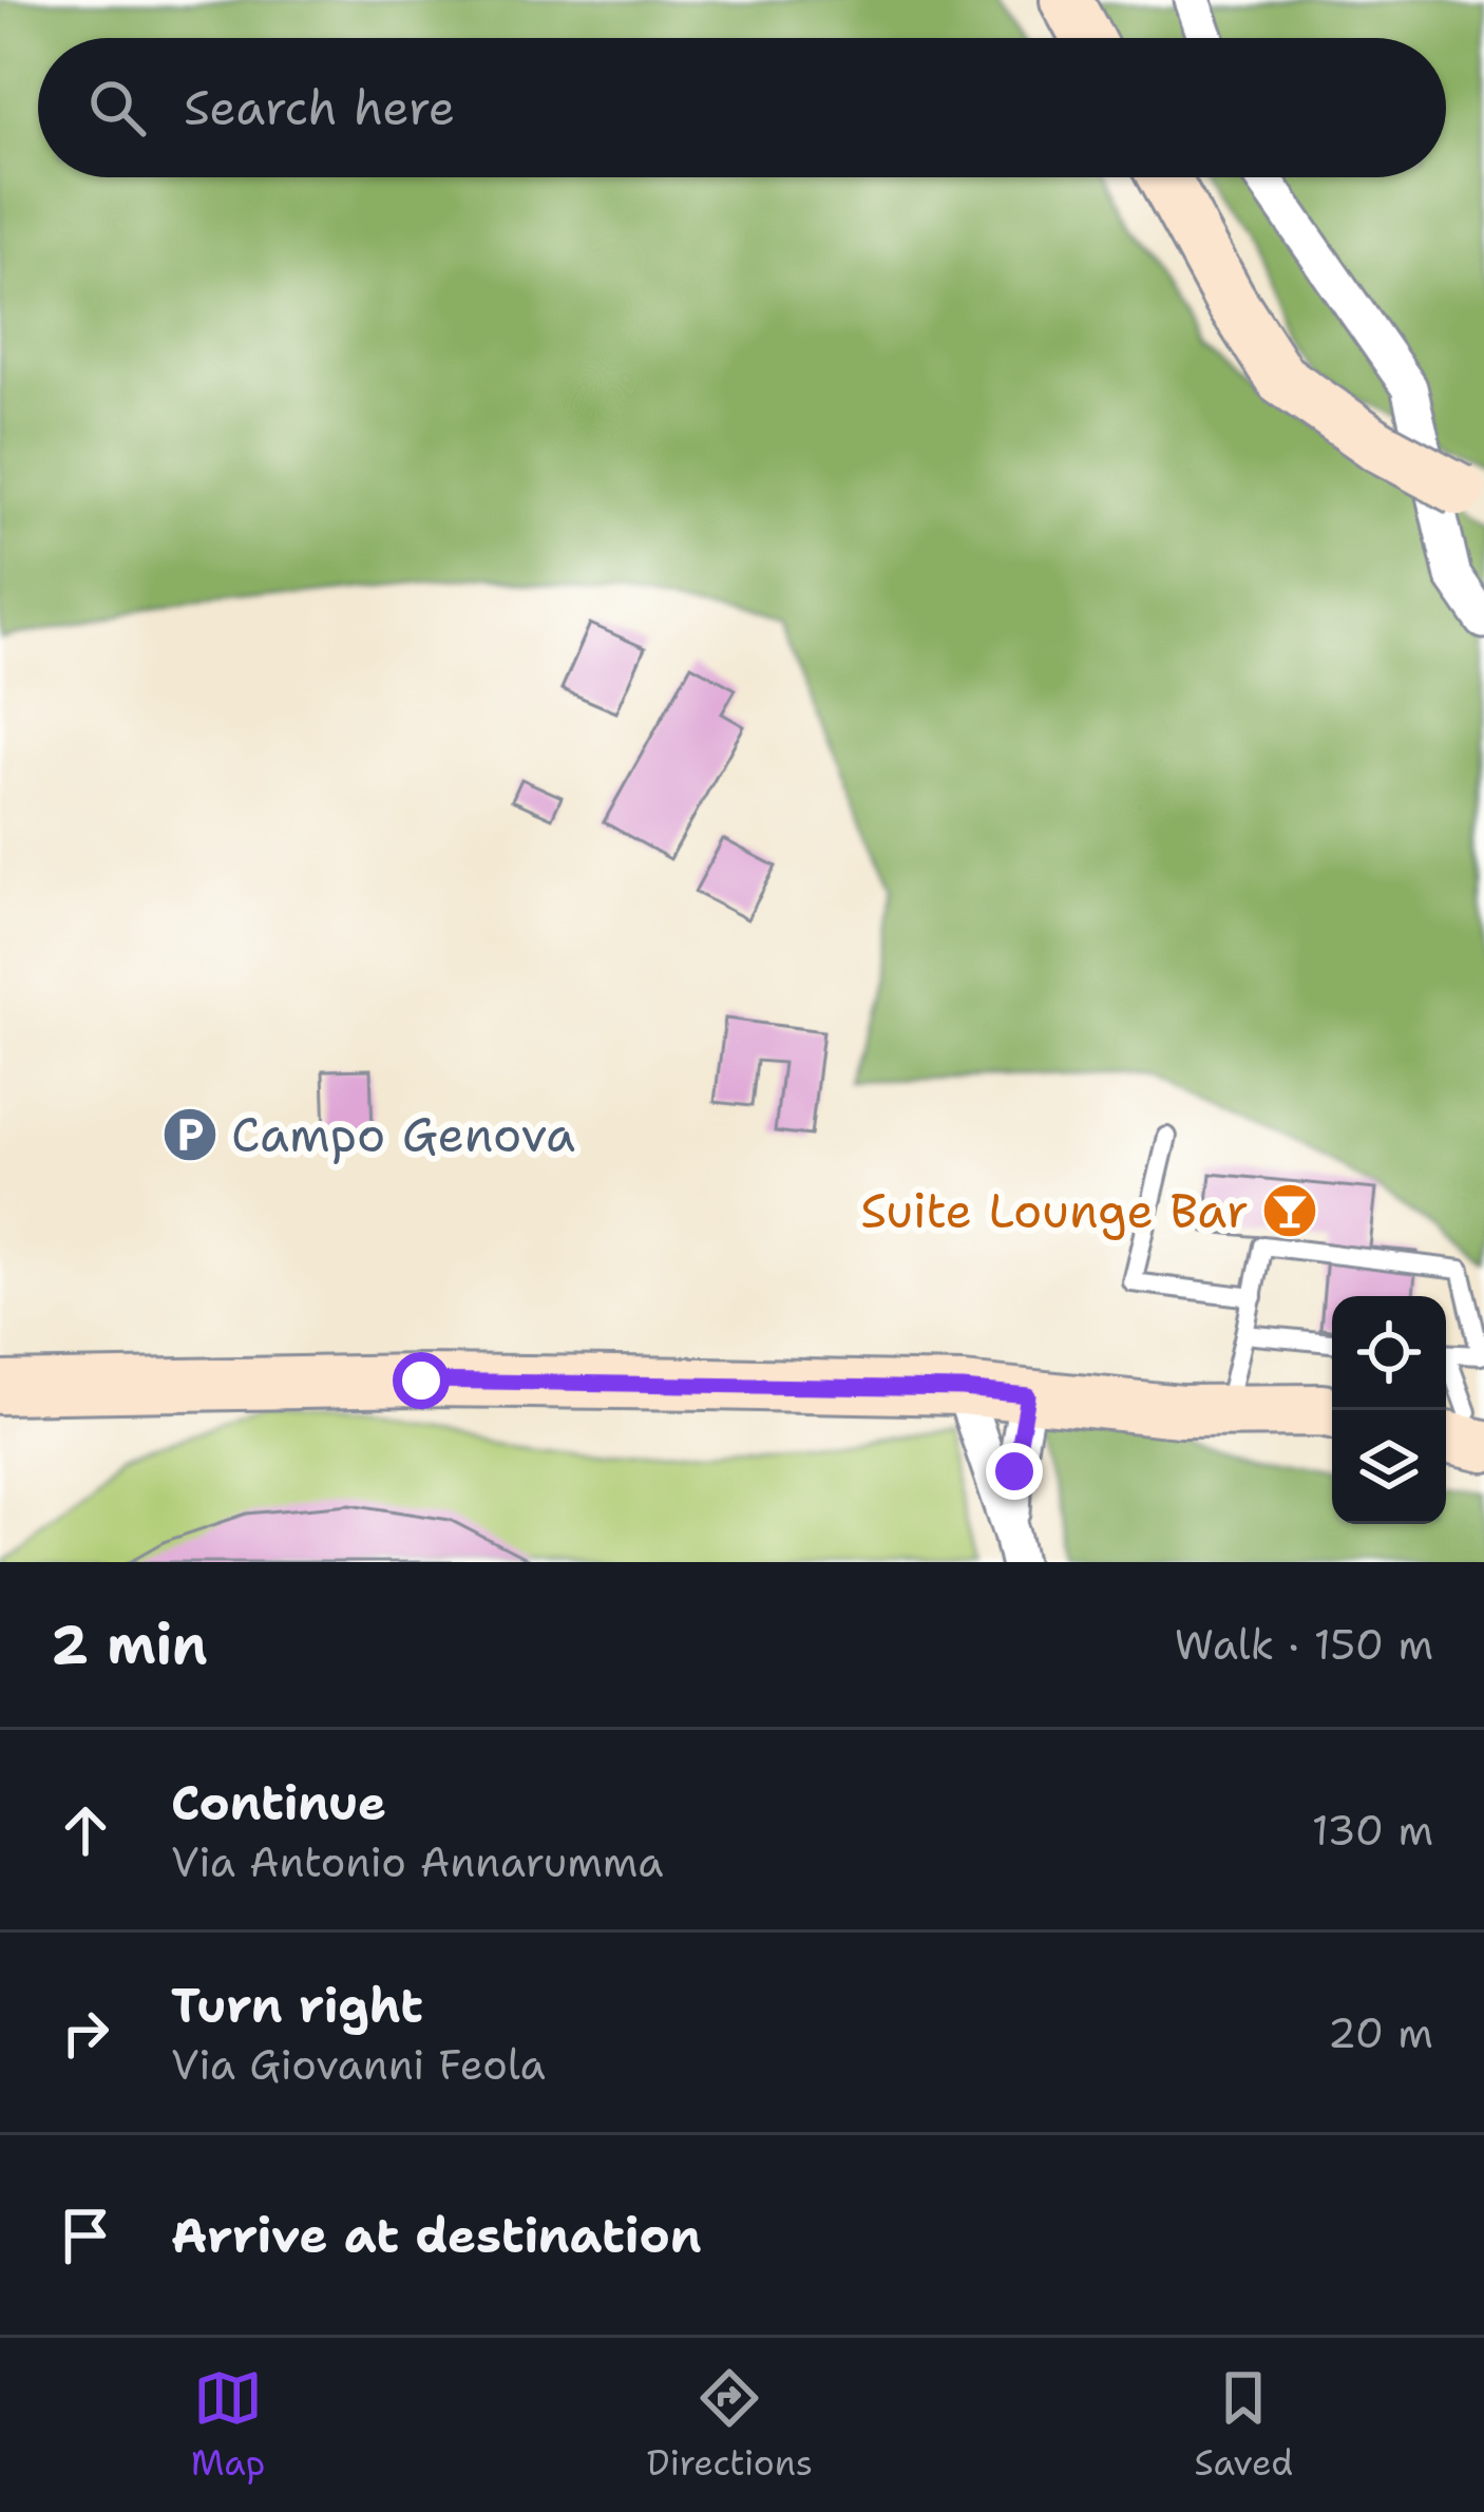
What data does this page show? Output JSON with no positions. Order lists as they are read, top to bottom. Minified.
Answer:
{"places":{"parking":["Campo Genova"],"bar":["Suite Lounge Bar"]},"page":{"search":"Search here","heading":["2 min","Walk · 150 m"],"list":[["Continue","Via Antonio Annarumma","130 m"],["Turn right","Via Giovanni Feola","20 m"],"Arrive at destination"],"nav":["Map","Directions","Saved"]}}
